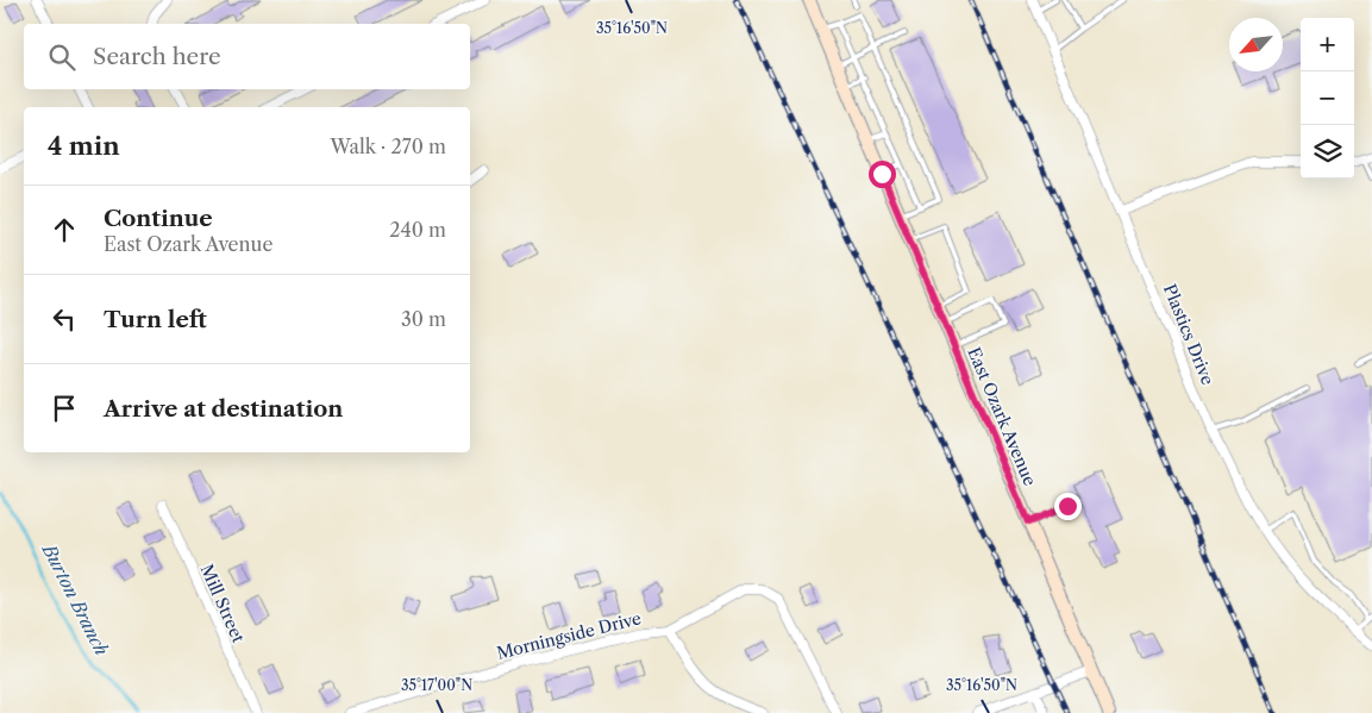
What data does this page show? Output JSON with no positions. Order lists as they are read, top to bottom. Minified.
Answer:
{"streets":{"main road":["East Ozark Avenue"],"street":["Plastics Drive","Mill Street","Morningside Drive"]},"water":["Burton Branch"],"north":"bottom left","page":{"map_buttons":["+","−"],"search":"Search here","heading":["4 min","Walk · 270 m"],"list":[["Continue","East Ozark Avenue","240 m"],["Turn left","30 m"],"Arrive at destination"]},"coordinates":["35°16'50\"N","35°17'00\"N"]}
